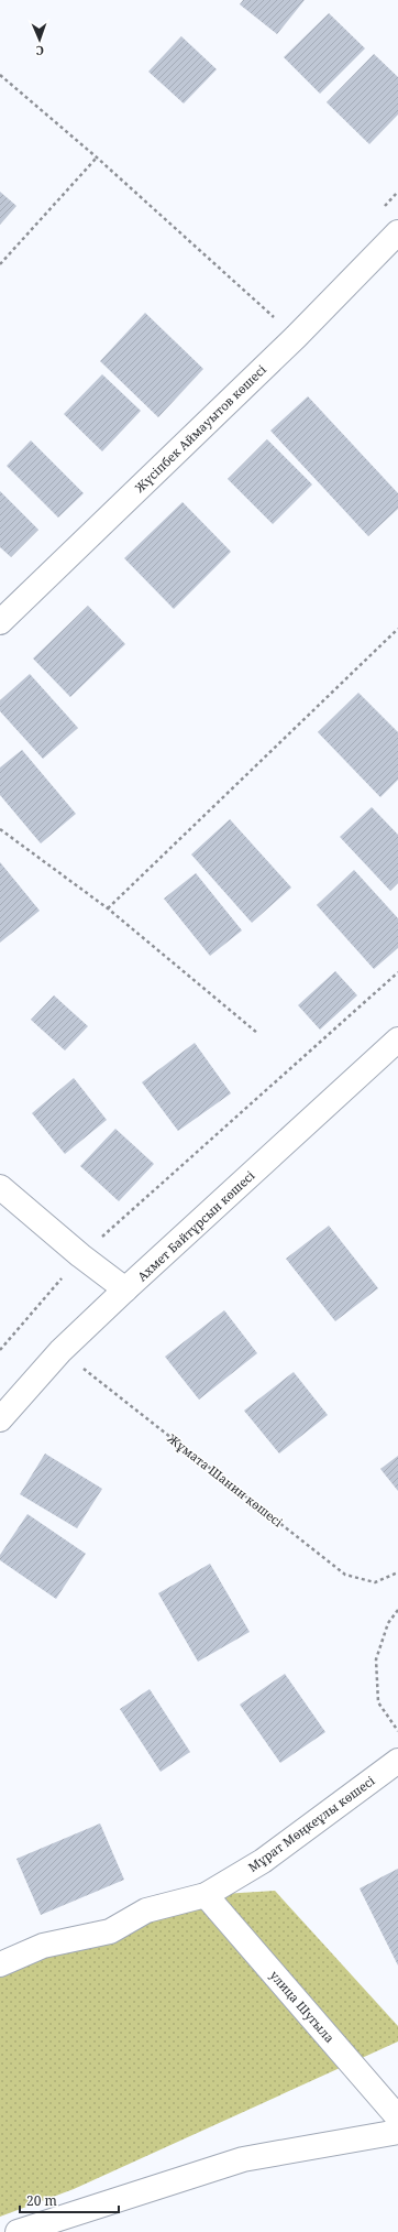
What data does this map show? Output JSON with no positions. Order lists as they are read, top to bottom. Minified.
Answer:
{"streets":{"street":["Жүсіпбек Аймауытов көшесі","Ахмет Байтұрсын көшесі","Мұрат Мөңкеұлы көшесі","улица Шугыла"],"path":["Жұмата Шанин көшесі"]},"crossings":[["Ахмет Байтұрсын көшесі","Жұмата Шанин көшесі"],["Мұрат Мөңкеұлы көшесі","улица Шугыла"]],"scale_bar":"20 m","north":"bottom"}
